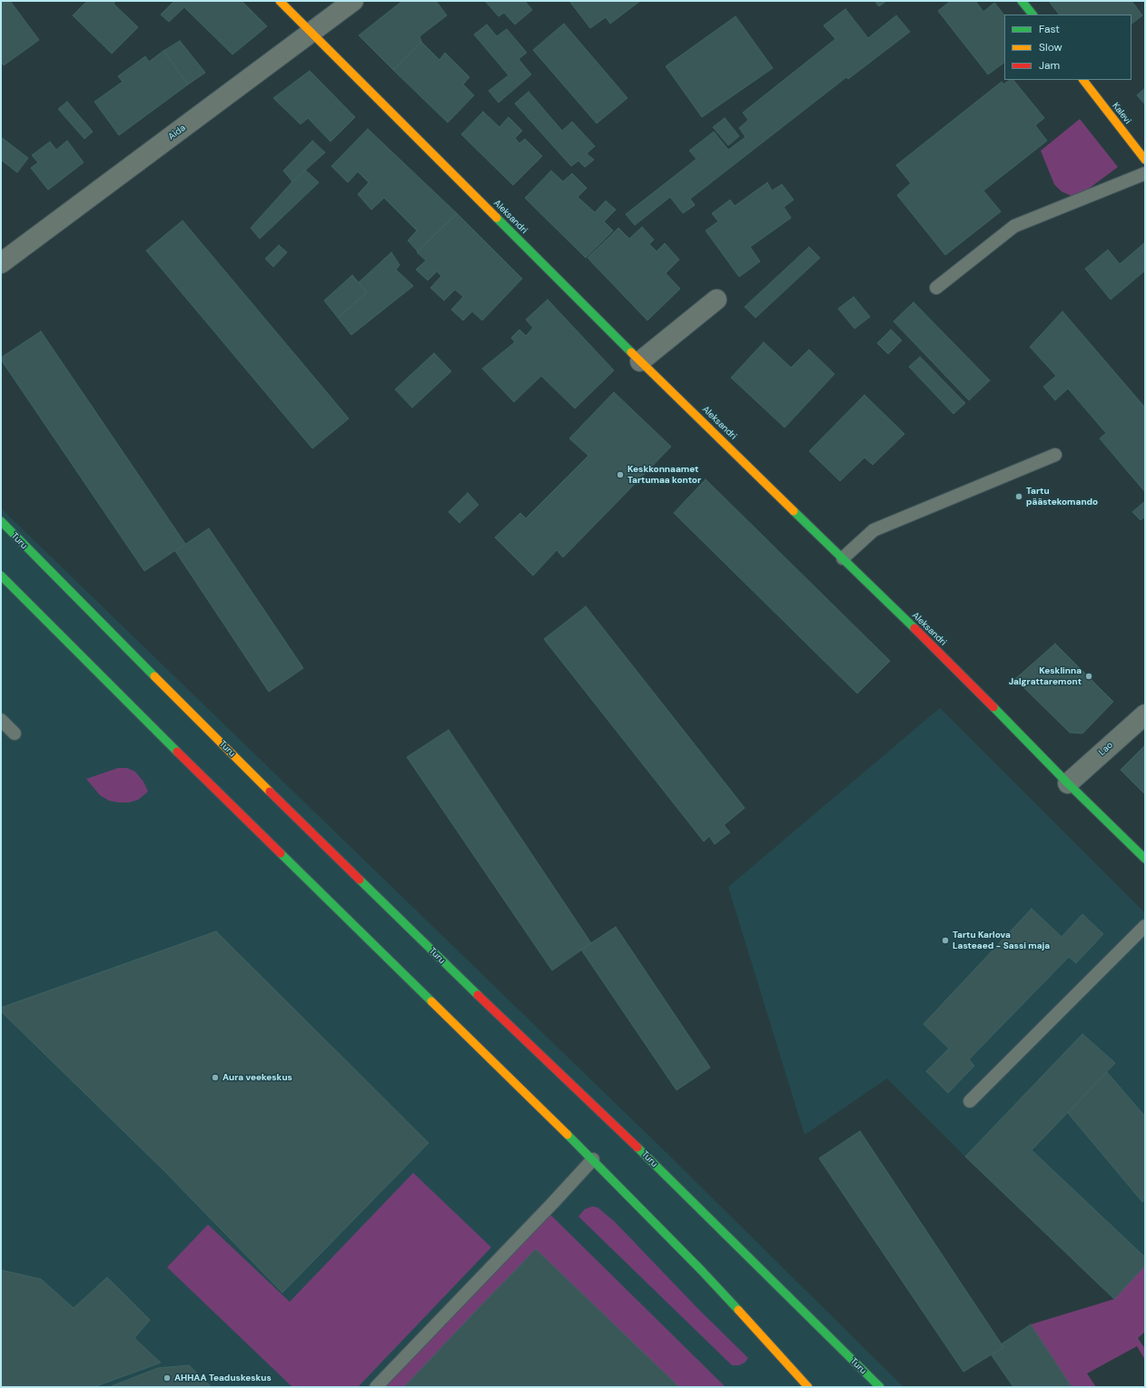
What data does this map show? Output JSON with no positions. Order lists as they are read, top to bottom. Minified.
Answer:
{"streets":{"main road":["Kalevi","Aleksandri","Turu"],"street":["Aida","Lao"]},"crossings":[["Aida","Aleksandri"],["Aleksandri","Lao"]],"places":["Keskkonnaamet Tartumaa kontor","Tartu päästekomando","Kesklinna Jalgrattaremont","Tartu Karlova Lasteaed - Sassi maja","Aura veekeskus","AHHAA Teaduskeskus"],"legend":["Fast","Slow","Jam"]}
